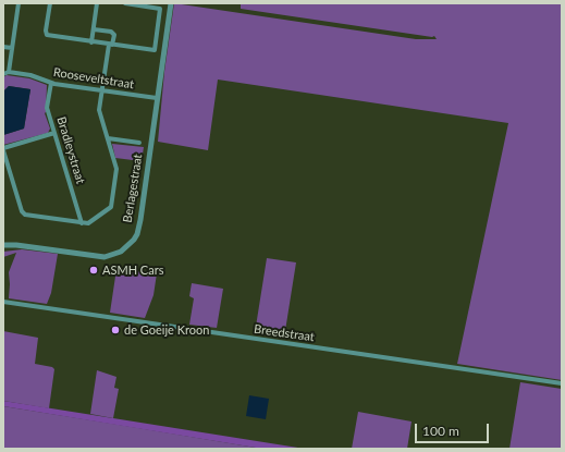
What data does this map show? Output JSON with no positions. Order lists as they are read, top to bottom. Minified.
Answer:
{"streets":{"street":["Rooseveltstraat","Bradleystraat","Berlagestraat","Breedstraat"]},"crossings":[["Rooseveltstraat","Bradleystraat"],["Rooseveltstraat","Berlagestraat"]],"places":["ASMH Cars","de Goeije Kroon"],"scale_bar":"100 m"}
